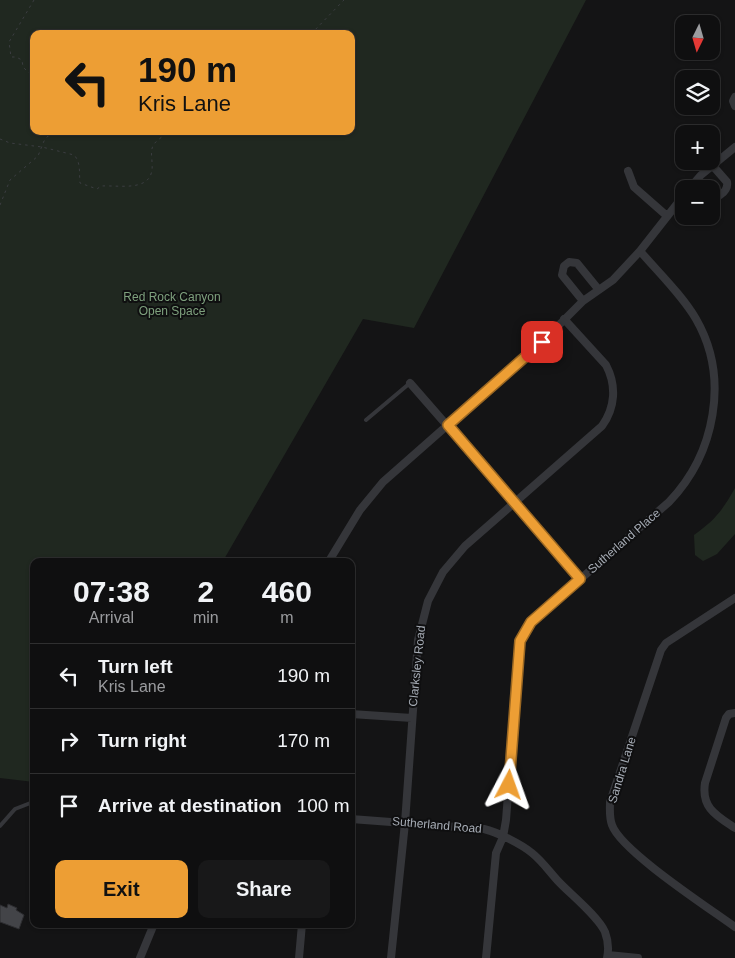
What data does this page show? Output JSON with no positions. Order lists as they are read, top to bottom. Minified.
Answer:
{"streets":{"street":["Sutherland Place","Clarksley Road","Sandra Lane","Sutherland Road"]},"crossings":[["Sutherland Place","Sutherland Road"],["Clarksley Road","Sutherland Road"]],"parks":["Red Rock Canyon Open Space"],"north":"bottom","page":{"map_buttons":["+","−"],"turn":["190 m","Kris Lane"],"eta":["07:38","Arrival","2","min","460","m"],"list":[{"name":"Turn left","note":"Kris Lane","value":"190 m"},{"name":"Turn right","value":"170 m"},{"name":"Arrive at destination","value":"100 m"}],"buttons":["Exit","Share"]}}
